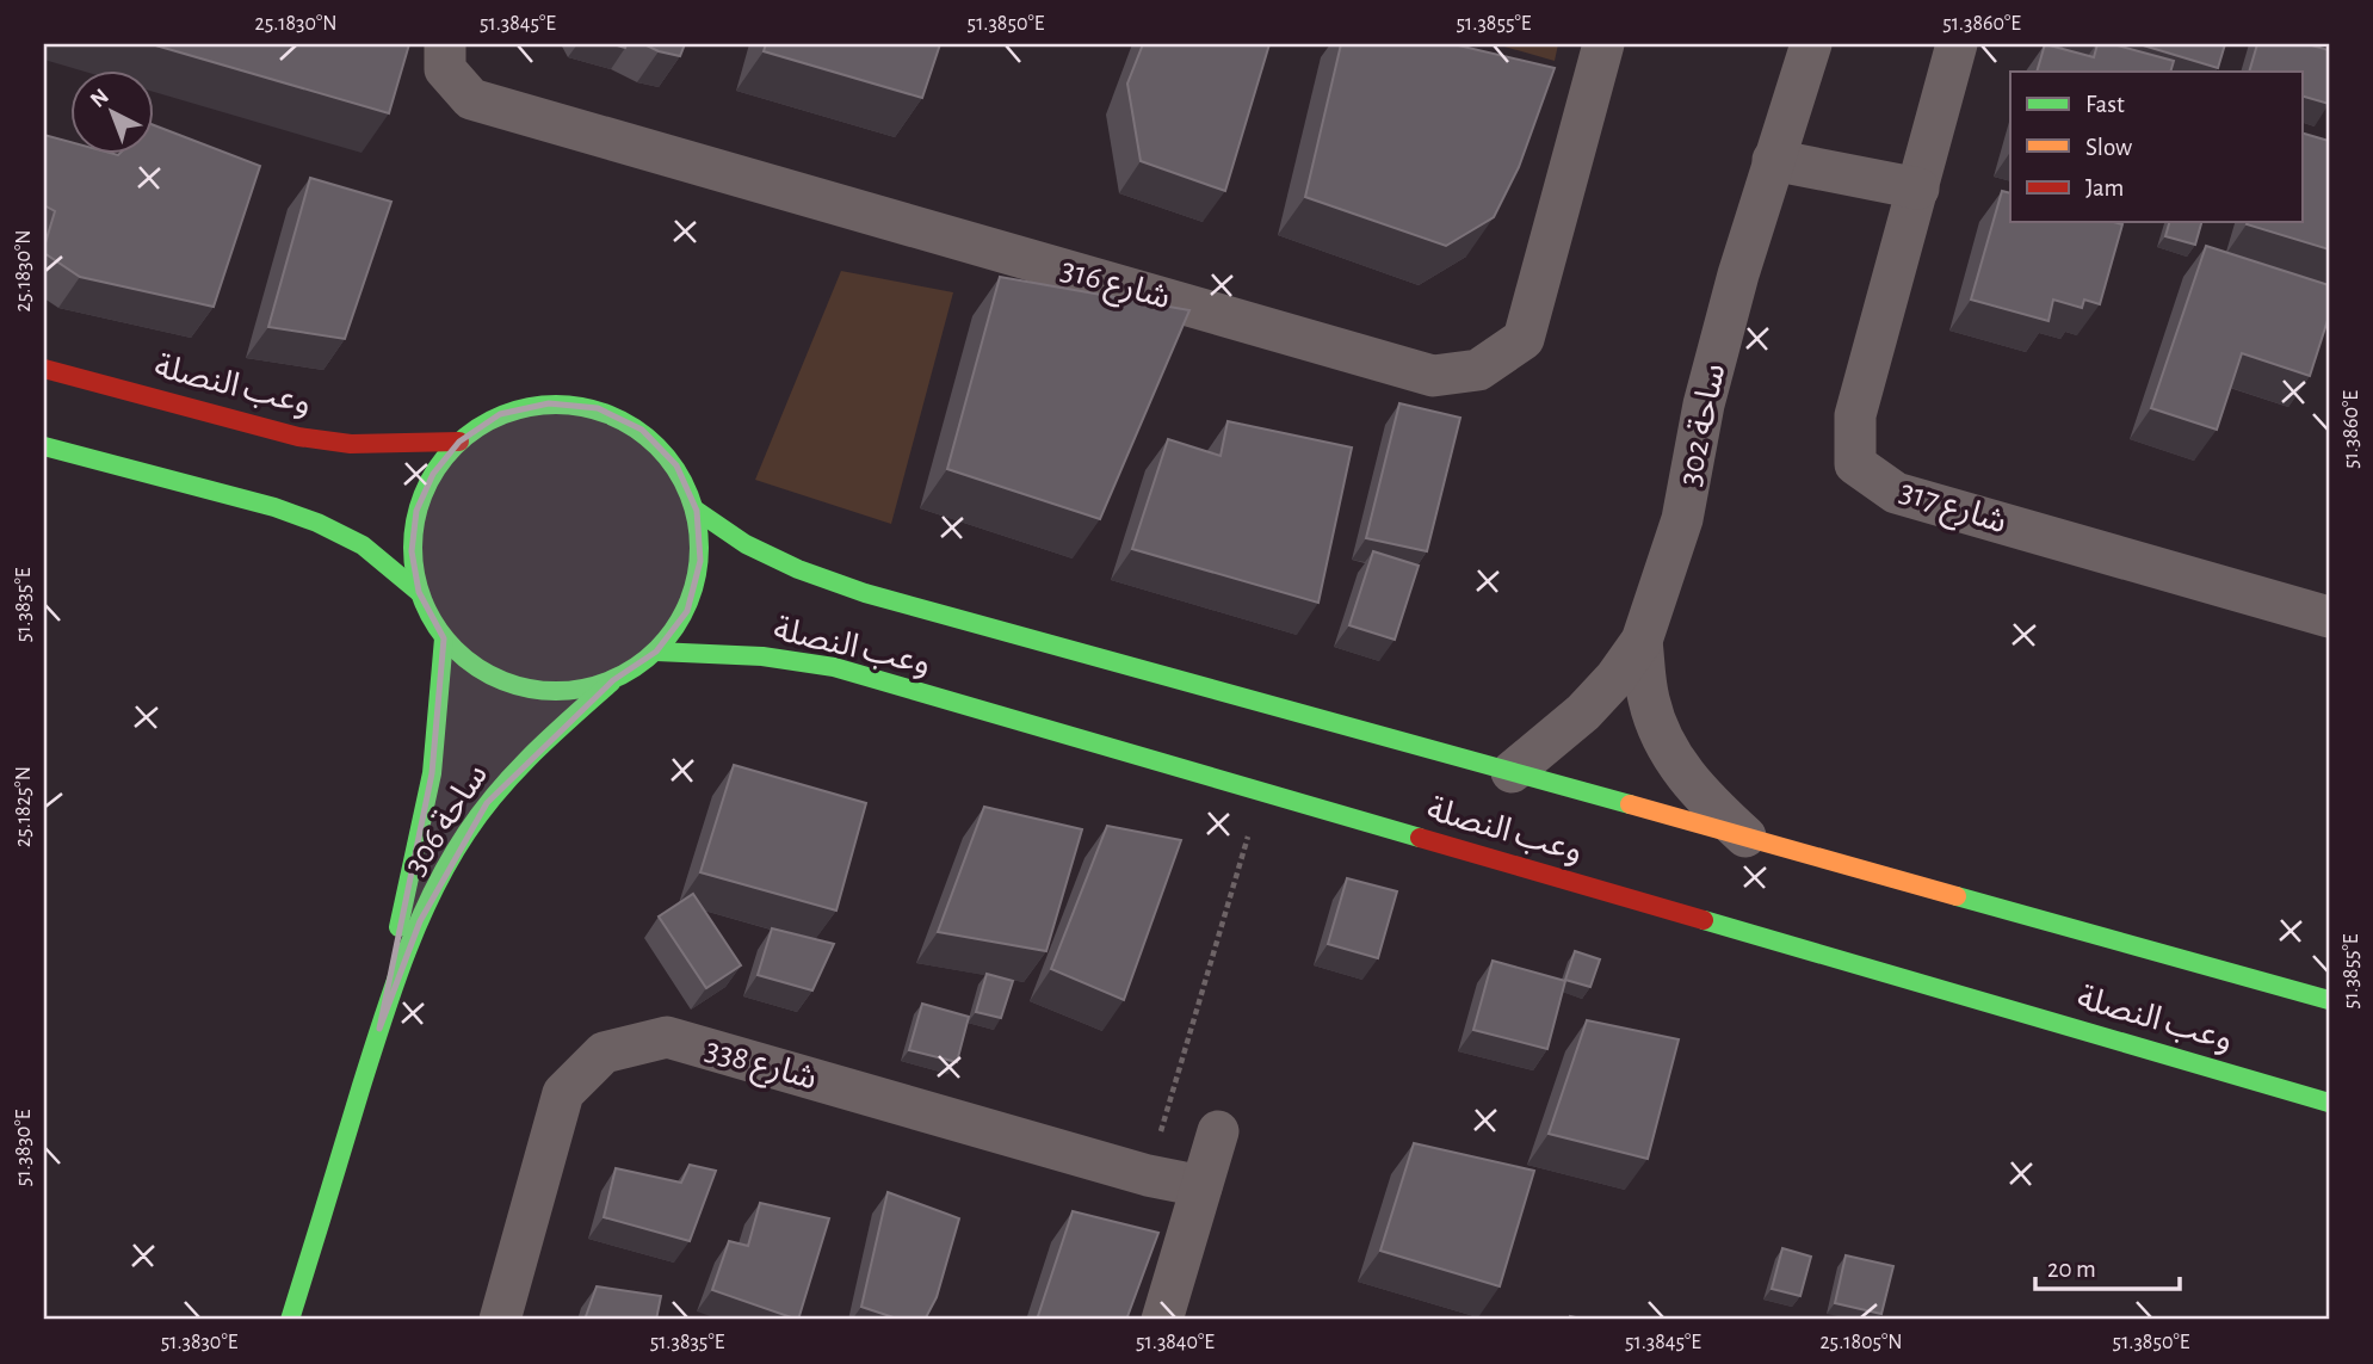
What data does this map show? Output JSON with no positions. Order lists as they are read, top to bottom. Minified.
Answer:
{"streets":{"street":["شارع 316","وعب النصلة","ساحة 302","شارع 317","ساحة 306","شارع 338"]},"crossings":[["وعب النصلة","ساحة 302"],["وعب النصلة","ساحة 306"]],"legend":["Fast","Slow","Jam"],"scale_bar":"20 m","north":"top left","coordinates":["25.1830°N","51.3845°E","51.3850°E","51.3855°E","51.3860°E","51.3835°E","25.1825°N","51.3830°E","51.3840°E","25.1805°N"]}
